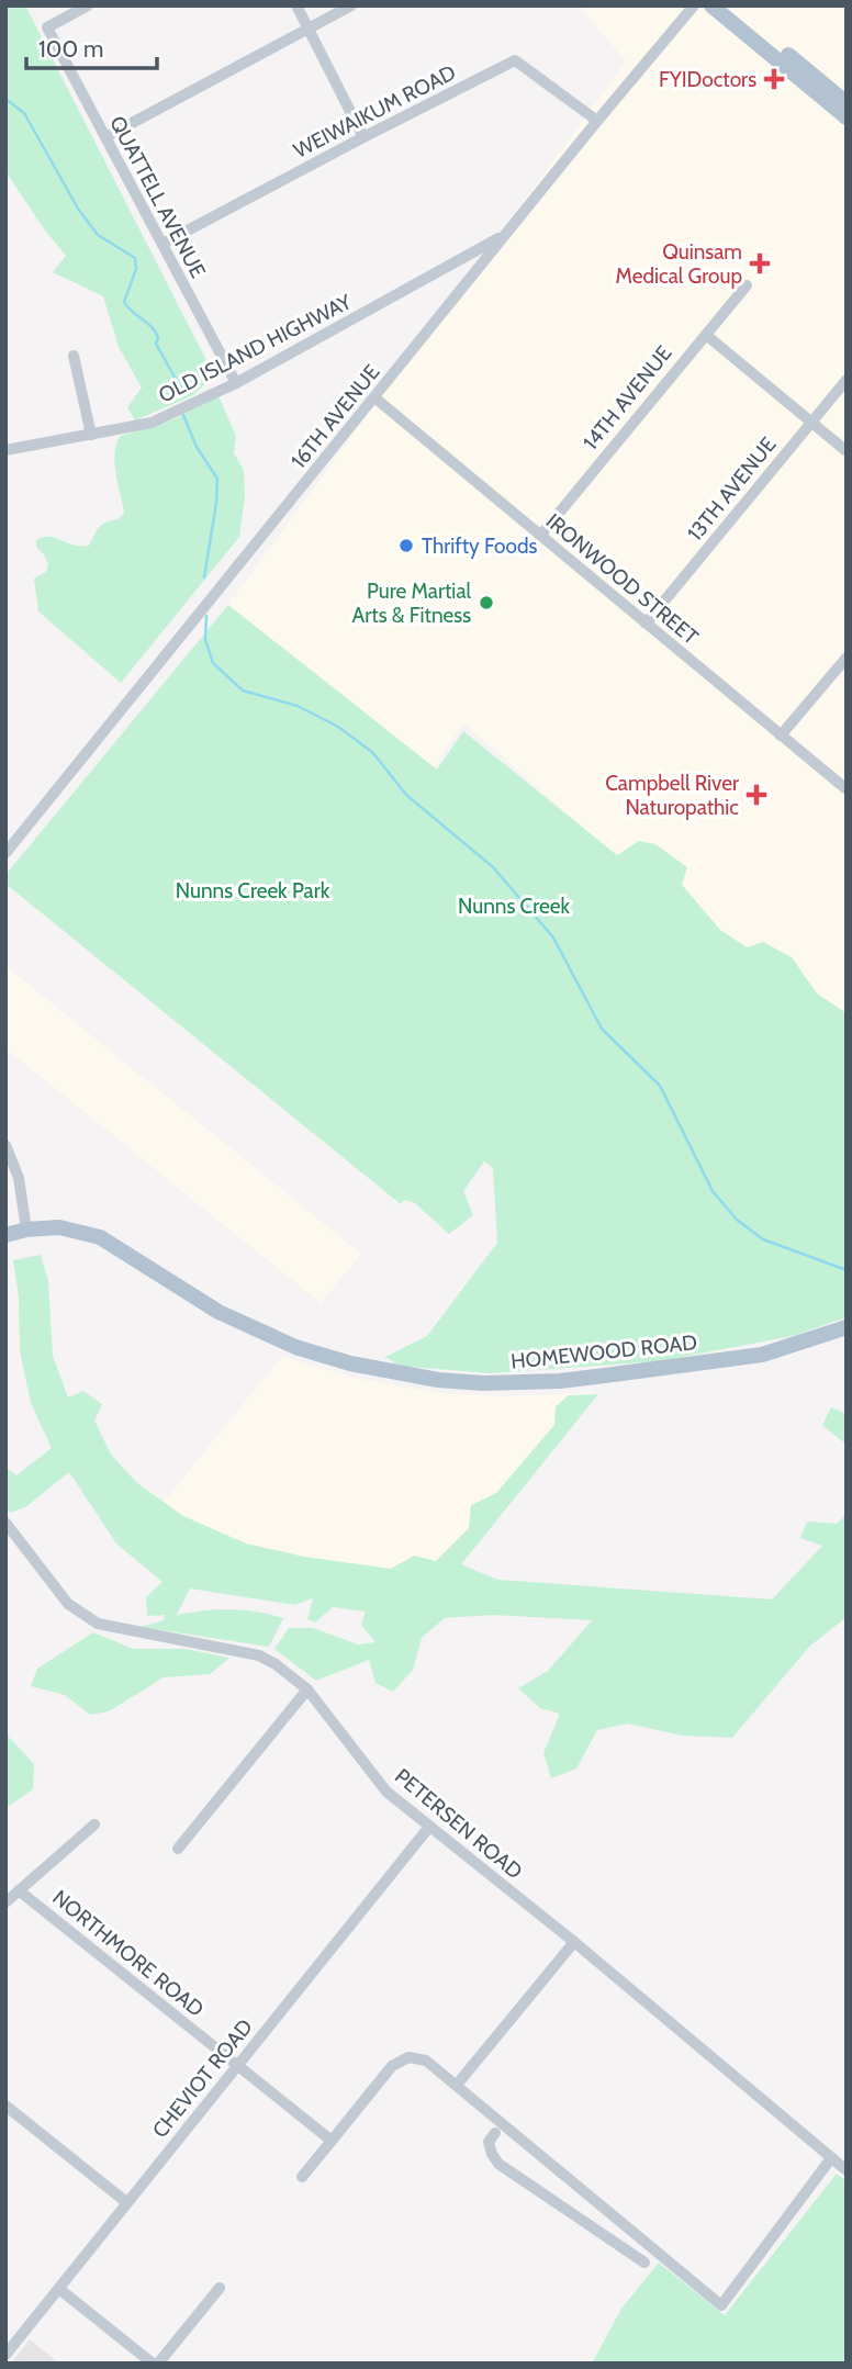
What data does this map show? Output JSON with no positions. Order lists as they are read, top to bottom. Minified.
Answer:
{"streets":{"main road":["HOMEWOOD ROAD"],"street":["WEIWAIKUM ROAD","QUATTELL AVENUE","OLD ISLAND HIGHWAY","14TH AVENUE","16TH AVENUE","13TH AVENUE","IRONWOOD STREET","PETERSEN ROAD","NORTHMORE ROAD","CHEVIOT ROAD"]},"crossings":[["WEIWAIKUM ROAD","QUATTELL AVENUE"],["WEIWAIKUM ROAD","16TH AVENUE"],["QUATTELL AVENUE","OLD ISLAND HIGHWAY"],["OLD ISLAND HIGHWAY","16TH AVENUE"],["14TH AVENUE","IRONWOOD STREET"],["16TH AVENUE","IRONWOOD STREET"],["13TH AVENUE","IRONWOOD STREET"],["PETERSEN ROAD","CHEVIOT ROAD"],["NORTHMORE ROAD","CHEVIOT ROAD"]],"parks":["Nunns Creek Park","Nunns Creek"],"places":{"health":["FYIDoctors","Quinsam Medical Group","Campbell River Naturopathic"],"other":["Thrifty Foods","Pure Martial Arts & Fitness"]},"scale_bar":"100 m"}
